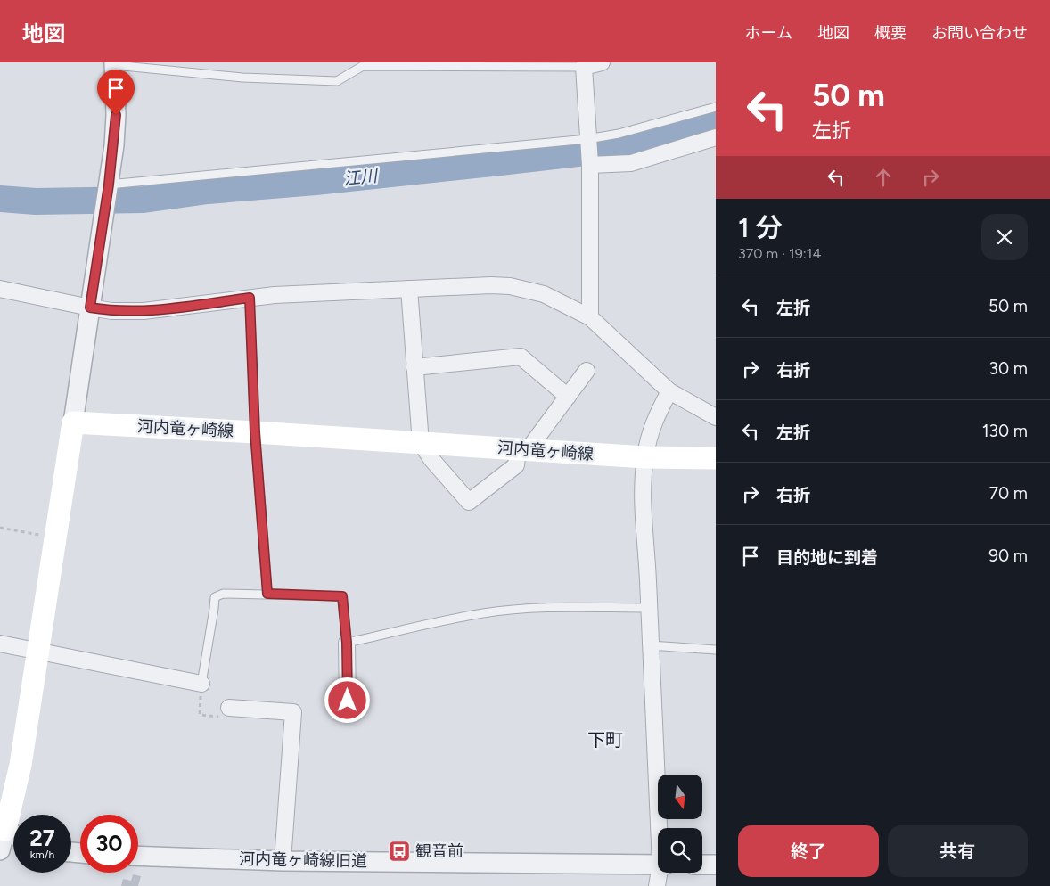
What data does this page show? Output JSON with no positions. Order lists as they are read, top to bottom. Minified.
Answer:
{"streets":{"main road":["河内竜ヶ崎線"],"street":["河内竜ヶ崎線旧道"]},"districts":["下町"],"water":["江川"],"places":{"bus stop":["観音前"]},"north":"bottom","page":{"header":"地図","nav":["ホーム","地図","概要","お問い合わせ"],"turn":["50 m","左折"],"heading":["1 分","370 m · 19:14"],"list":[{"name":"左折","value":"50 m"},{"name":"右折","value":"30 m"},{"name":"左折","value":"130 m"},{"name":"右折","value":"70 m"},{"name":"目的地に到着","value":"90 m"}],"speed":"27 km/h","limit":"30","buttons":["終了","共有"]}}
